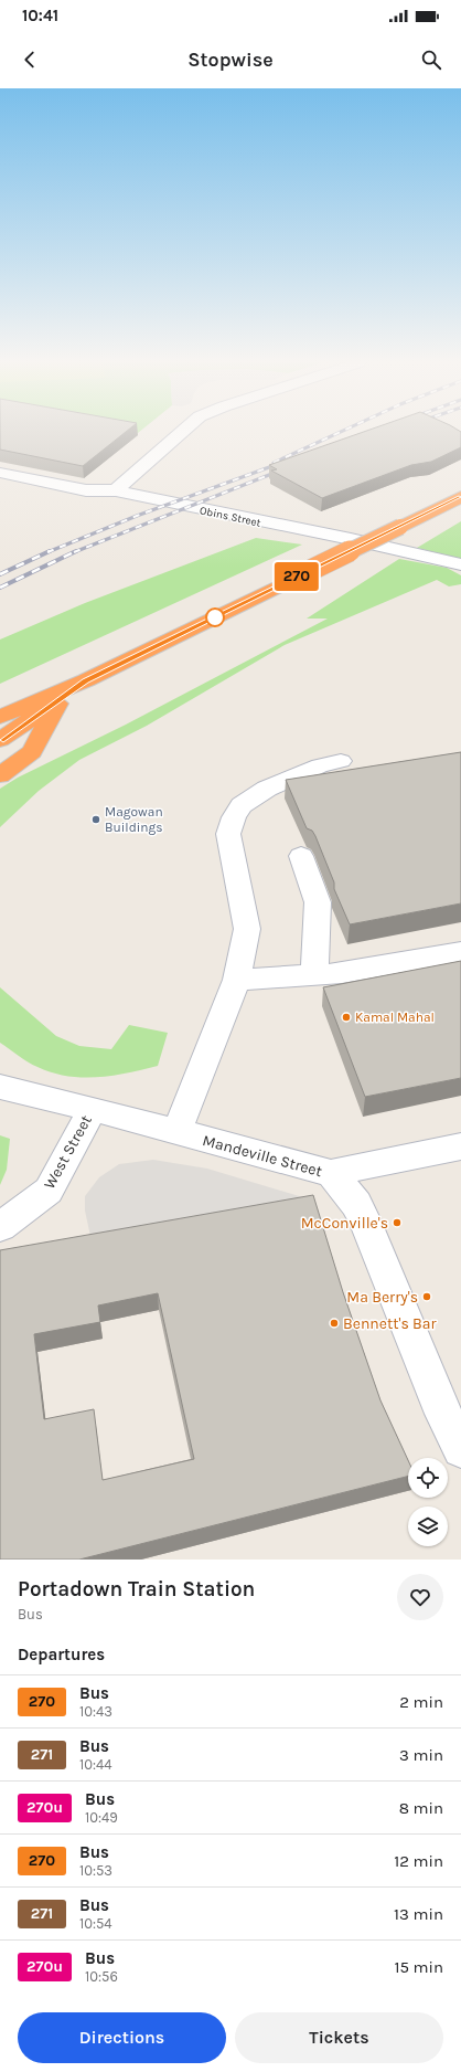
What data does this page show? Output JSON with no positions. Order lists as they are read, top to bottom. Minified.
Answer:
{"streets":{"street":["Obins Street","West Street","Mandeville Street"]},"crossings":[["West Street","Mandeville Street"]],"places":["Magowan Buildings","Kamal Mahal","McConville's","Ma Berry's","Bennett's Bar"],"lines":["bus line 270"],"page":{"status":"10:41","header":"Stopwise","on_map":"270","heading":[["Portadown Train Station","Bus"],"Departures"],"list":[{"mark":"270","name":"Bus","note":"10:43","value":"2 min"},{"mark":"271","name":"Bus","note":"10:44","value":"3 min"},{"mark":"270u","name":"Bus","note":"10:49","value":"8 min"},{"mark":"270","name":"Bus","note":"10:53","value":"12 min"},{"mark":"271","name":"Bus","note":"10:54","value":"13 min"},{"mark":"270u","name":"Bus","note":"10:56","value":"15 min"}],"buttons":["Directions","Tickets"]}}
